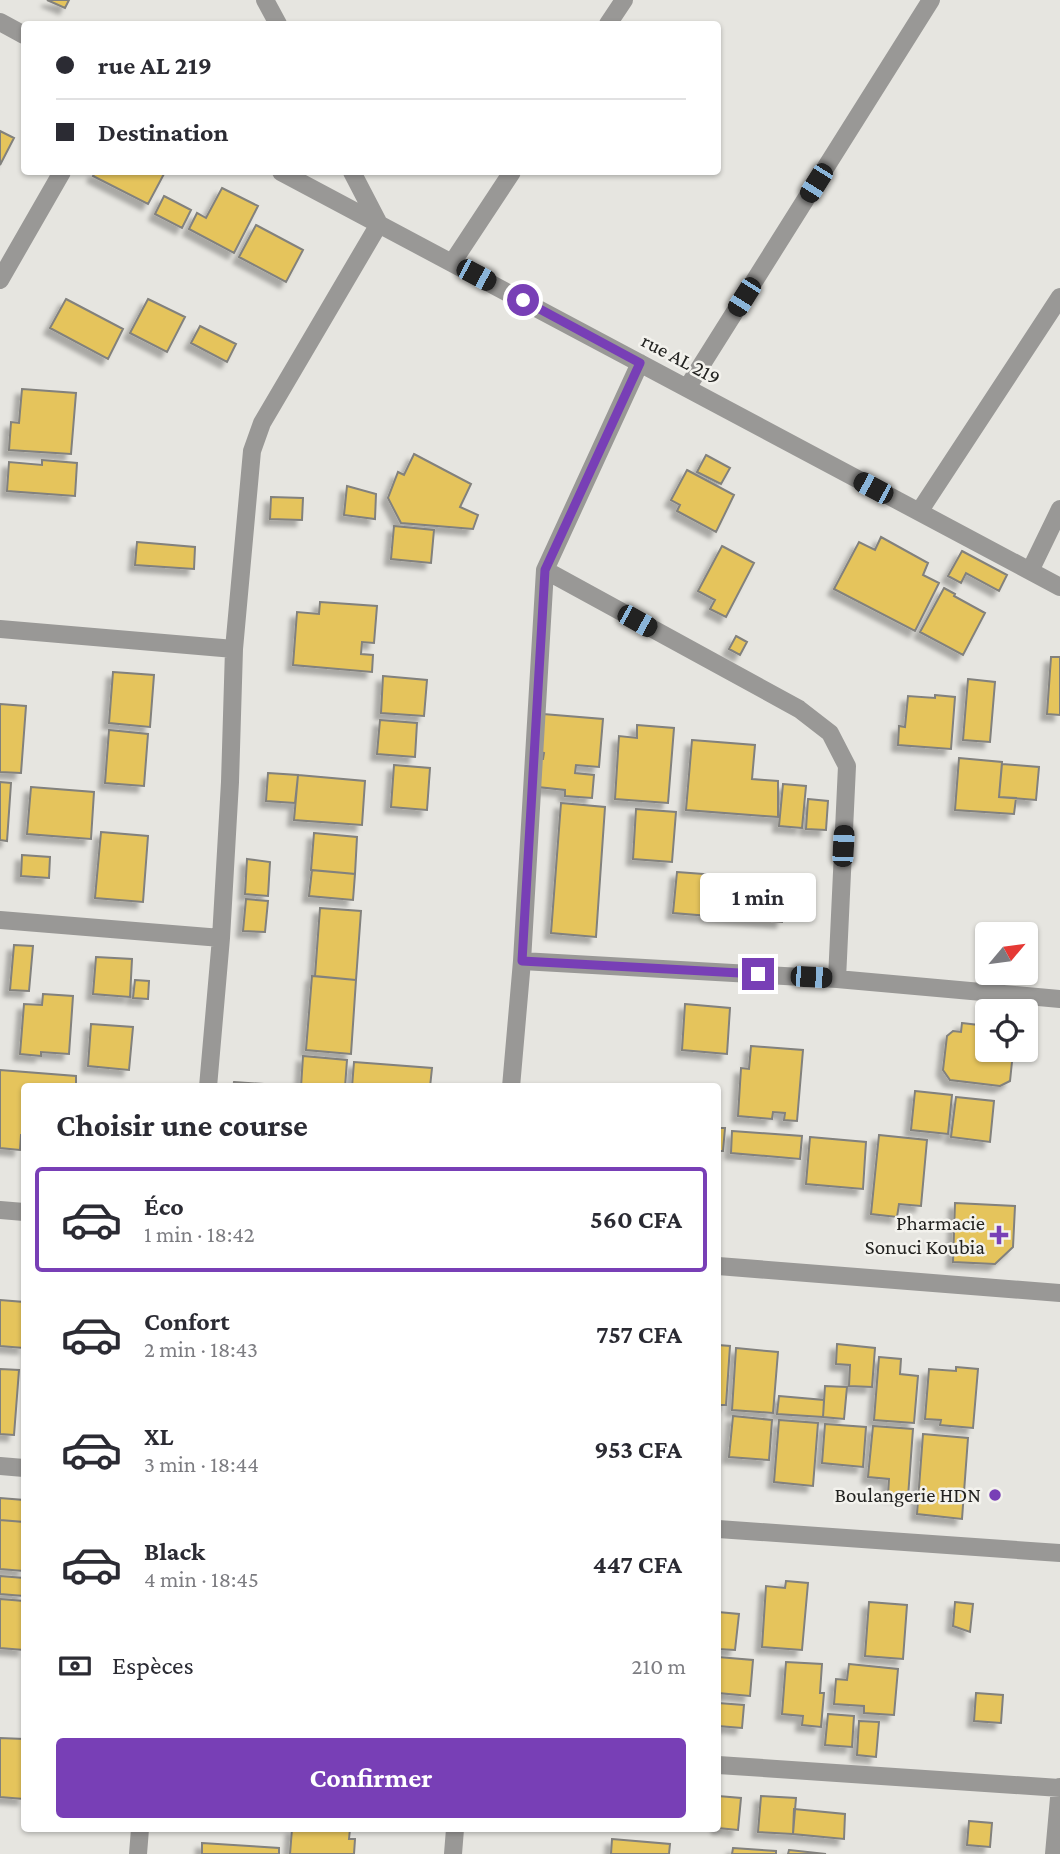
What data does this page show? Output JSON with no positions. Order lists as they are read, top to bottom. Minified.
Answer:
{"streets":{"street":["rue AL 219"]},"places":{"health":["Pharmacie Sonuci Koubia"],"other":["Boulangerie HDN"]},"north":"top right","page":{"banner":["rue AL 219","Destination"],"bubble":"1 min","heading":"Choisir une course","list":[{"name":"Éco","note":"1 min · 18:42","value":"560 CFA"},{"name":"Confort","note":"2 min · 18:43","value":"757 CFA"},{"name":"XL","note":"3 min · 18:44","value":"953 CFA"},{"name":"Black","note":"4 min · 18:45","value":"447 CFA"}],"pay":["Espèces","210 m"],"buttons":"Confirmer"}}
